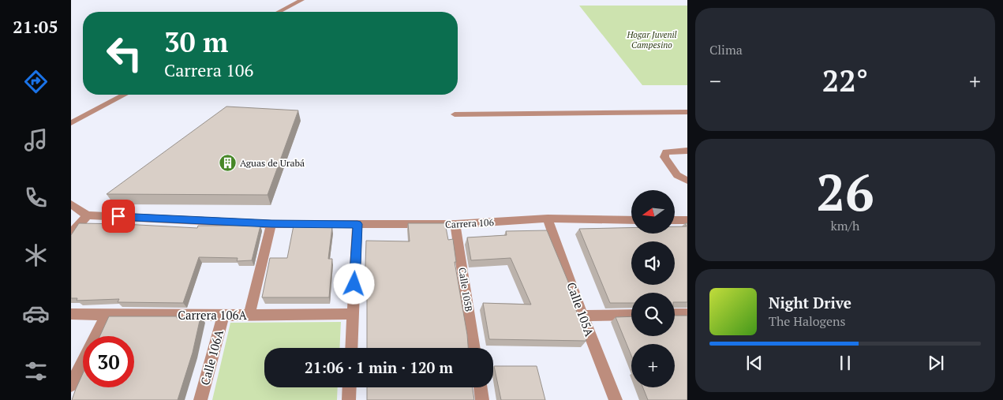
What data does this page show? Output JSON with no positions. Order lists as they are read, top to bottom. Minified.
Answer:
{"streets":{"street":["Carrera 106","Calle 105B","Calle 105A","Carrera 106A","Calle 106A"]},"crossings":[["Carrera 106","Calle 105B"],["Carrera 106","Calle 105A"],["Carrera 106A","Calle 106A"]],"parks":["Hogar Juvenil Campesino"],"places":{"building":["Aguas de Urabá"]},"north":"left","page":{"tabs":"21:05","tile":["Clima",["26","km/h"]],"turn":["30 m","Carrera 106"],"heat":["−","22°","+"],"map_buttons":"+","song":["Night Drive","The Halogens"],"limit":"30","trip":"21:06 · 1 min · 120 m"}}
